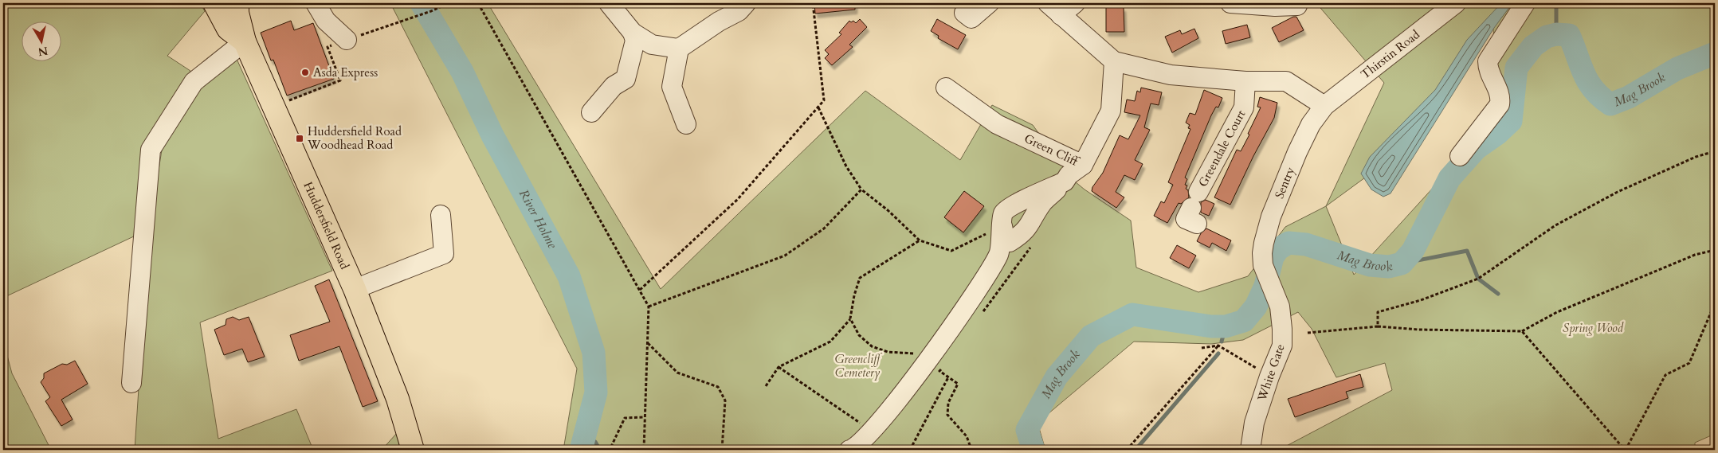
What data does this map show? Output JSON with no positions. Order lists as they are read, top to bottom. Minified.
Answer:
{"streets":{"main road":["Huddersfield Road"],"street":["Thirstin Road","Greendale Court","Green Cliff","Sentry","White Gate"]},"crossings":[["Thirstin Road","Sentry"],["Sentry","White Gate"]],"water":["Mag Brook","River Holme"],"parks":["Spring Wood","Greencliff Cemetery"],"places":{"other":["Asda Express"],"transit":["Huddersfield Road Woodhead Road"]},"north":"bottom"}
